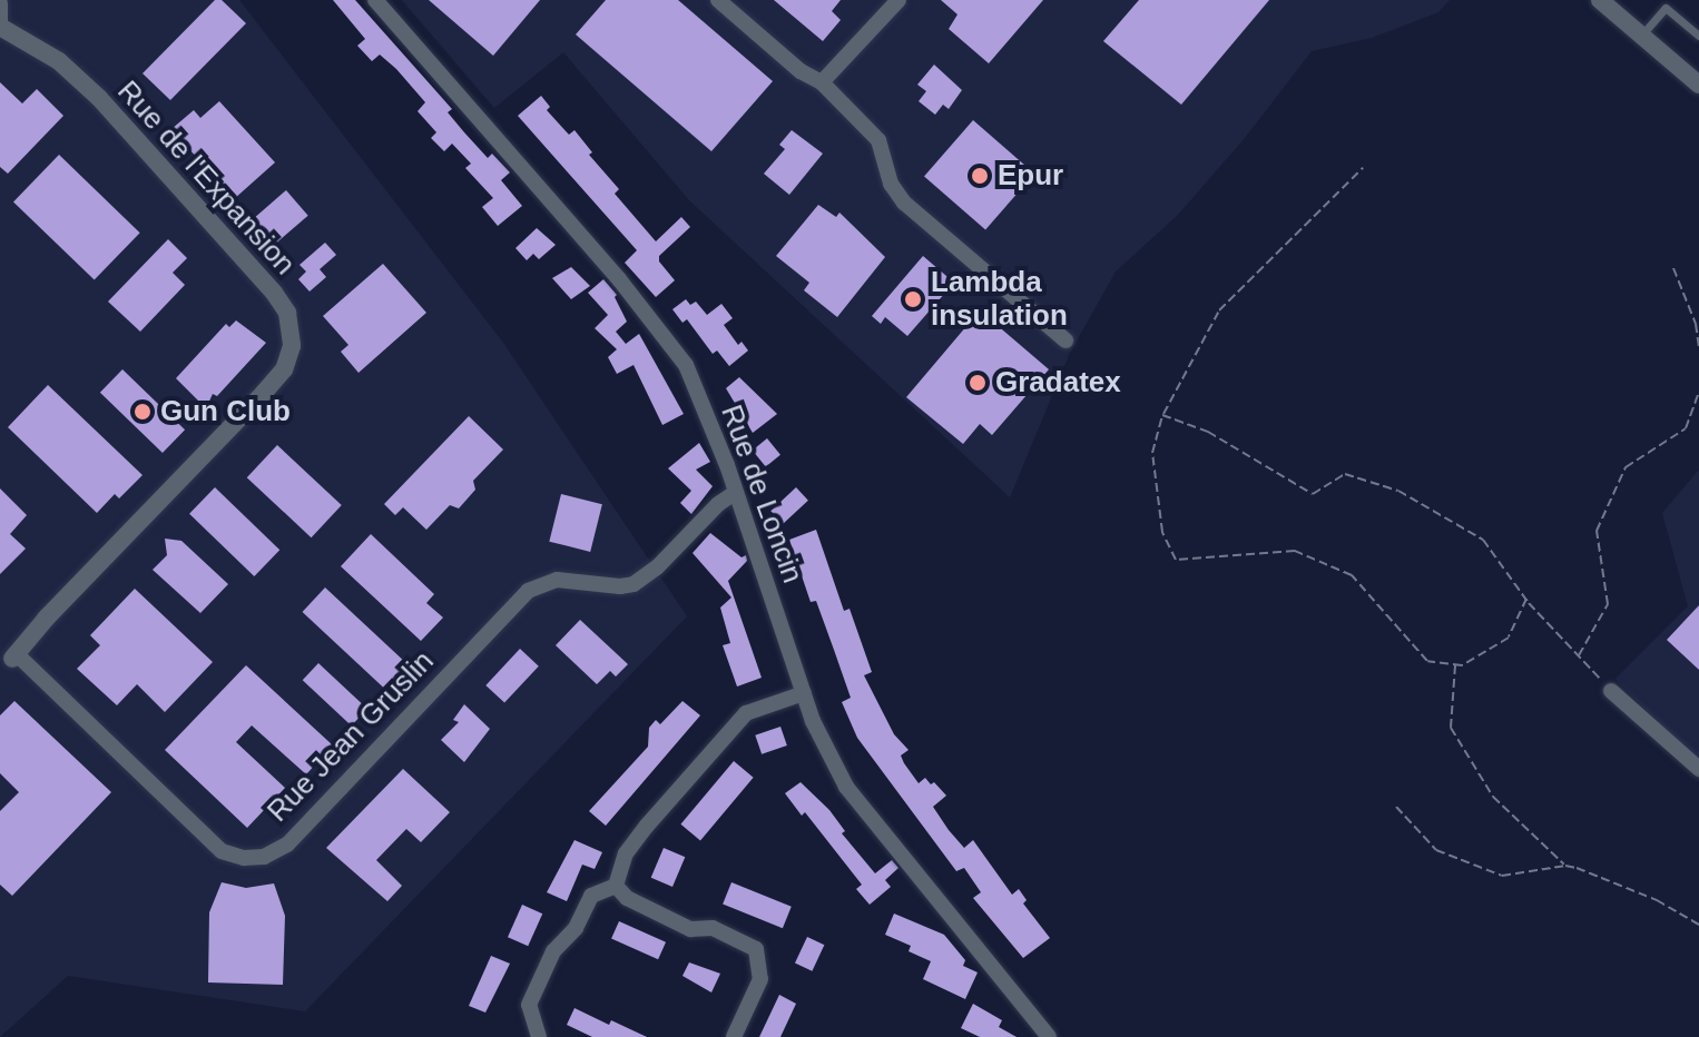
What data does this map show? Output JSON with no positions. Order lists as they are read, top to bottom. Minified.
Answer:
{"streets":{"street":["Rue de l'Expansion","Rue de Loncin","Rue Jean Gruslin"]},"crossings":[["Rue de l'Expansion","Rue Jean Gruslin"],["Rue de Loncin","Rue Jean Gruslin"]],"places":["Epur","Lambda insulation","Gradatex","Gun Club"]}
